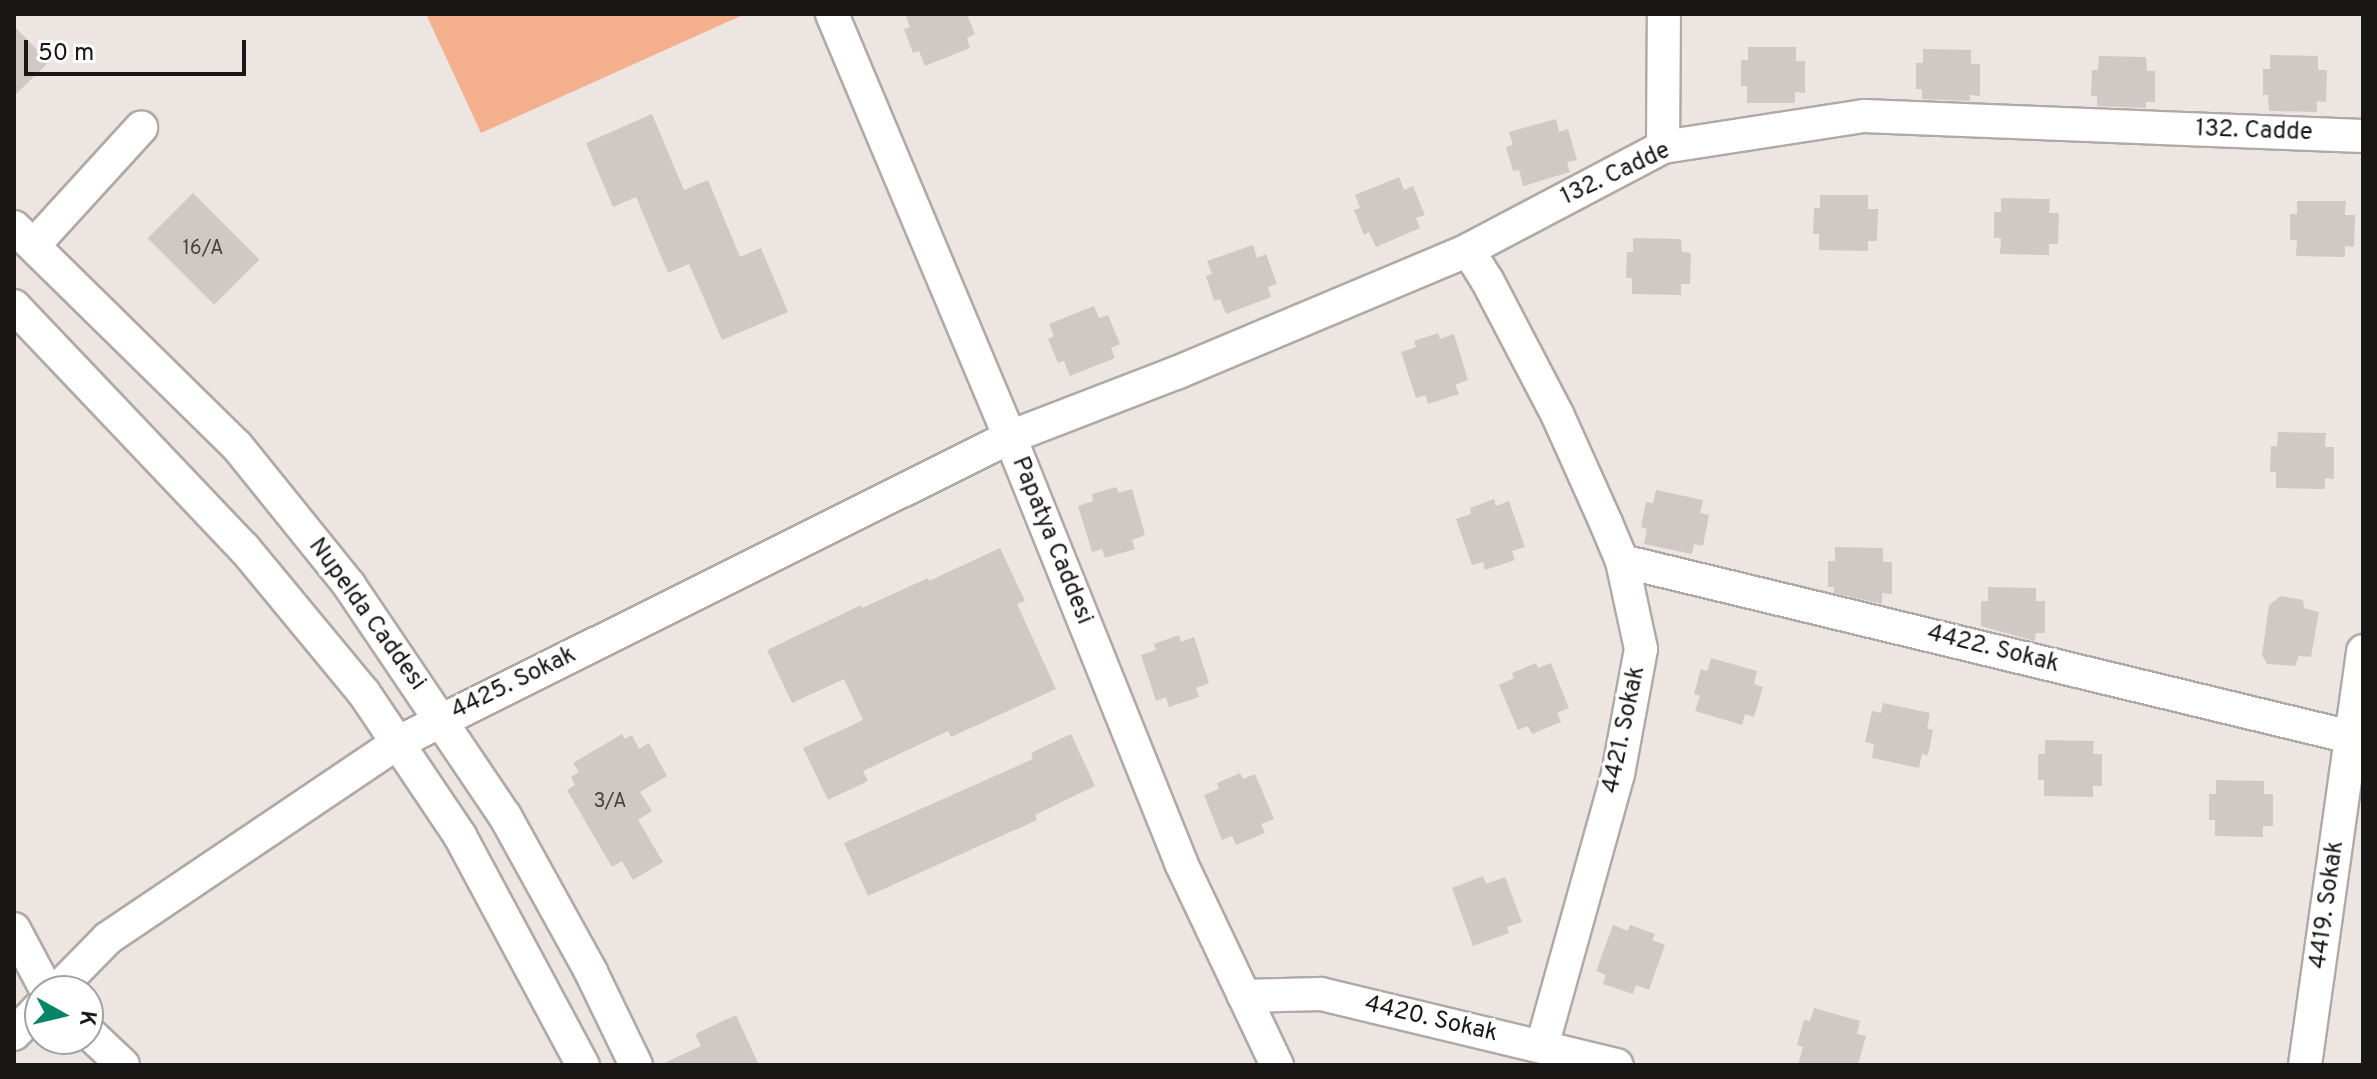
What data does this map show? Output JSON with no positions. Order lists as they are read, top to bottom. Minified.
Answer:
{"streets":{"street":["132. Cadde","Papatya Caddesi","Nupelda Caddesi","4422. Sokak","4425. Sokak","4421. Sokak","4419. Sokak","4420. Sokak"]},"crossings":[["132. Cadde","Papatya Caddesi"],["132. Cadde","4425. Sokak"],["132. Cadde","4421. Sokak"],["Papatya Caddesi","4425. Sokak"],["Papatya Caddesi","4420. Sokak"],["Nupelda Caddesi","4425. Sokak"],["4422. Sokak","4421. Sokak"],["4422. Sokak","4419. Sokak"],["4421. Sokak","4420. Sokak"]],"house_numbers":["16/A","3/A"],"scale_bar":"50 m","north":"right"}
